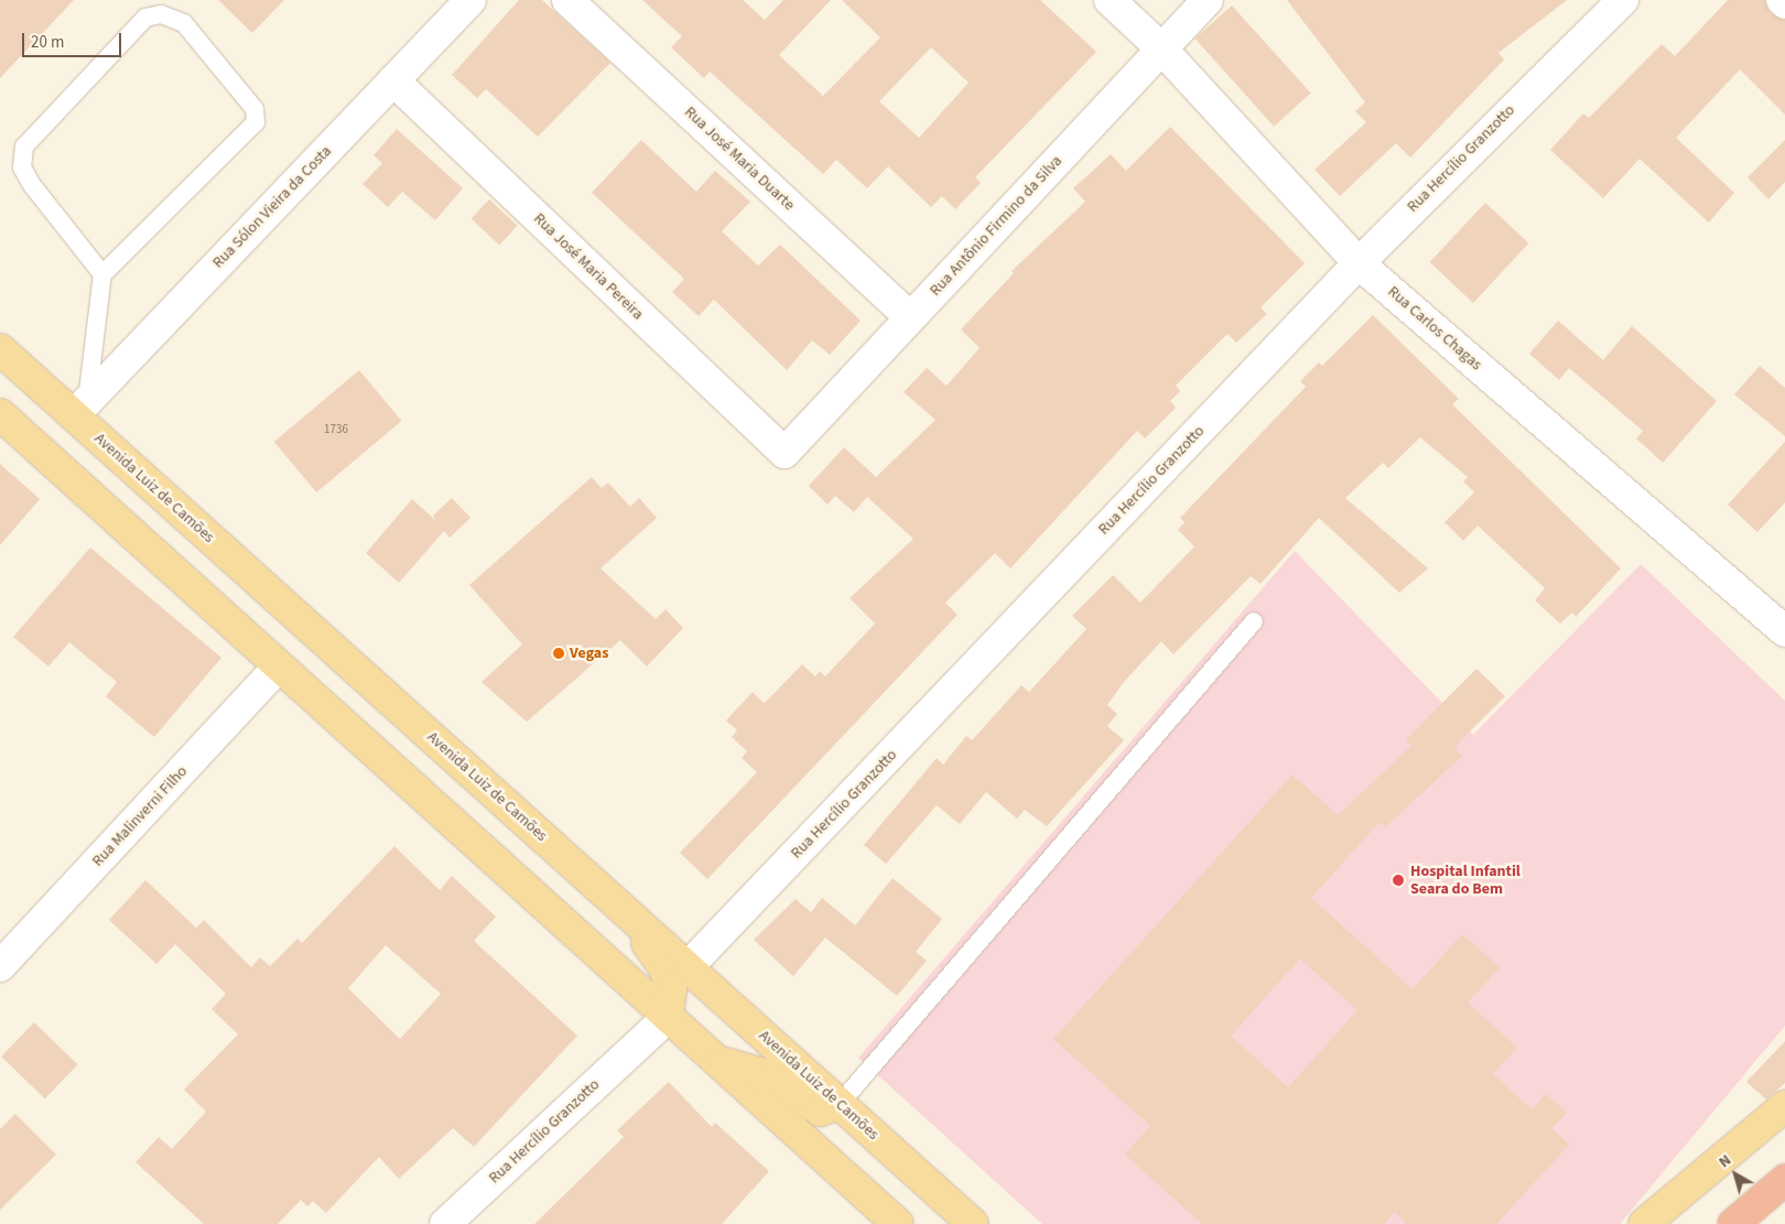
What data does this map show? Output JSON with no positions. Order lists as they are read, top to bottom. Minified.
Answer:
{"streets":{"main road":["Avenida Luiz de Camões"],"street":["Rua José Maria Duarte","Rua Hercílio Granzotto","Rua Sólon Vieira da Costa","Rua Antônio Firmino da Silva","Rua José Maria Pereira","Rua Carlos Chagas","Rua Malinverni Filho"]},"crossings":[["Rua José Maria Duarte","Rua Antônio Firmino da Silva"],["Rua Hercílio Granzotto","Rua Carlos Chagas"],["Rua Hercílio Granzotto","Avenida Luiz de Camões"],["Rua Sólon Vieira da Costa","Rua José Maria Pereira"],["Rua Sólon Vieira da Costa","Avenida Luiz de Camões"],["Rua Antônio Firmino da Silva","Rua José Maria Pereira"],["Rua Antônio Firmino da Silva","Rua Carlos Chagas"]],"places":["Vegas","Hospital Infantil Seara do Bem"],"house_numbers":["1736"],"scale_bar":"20 m","north":"top left"}
